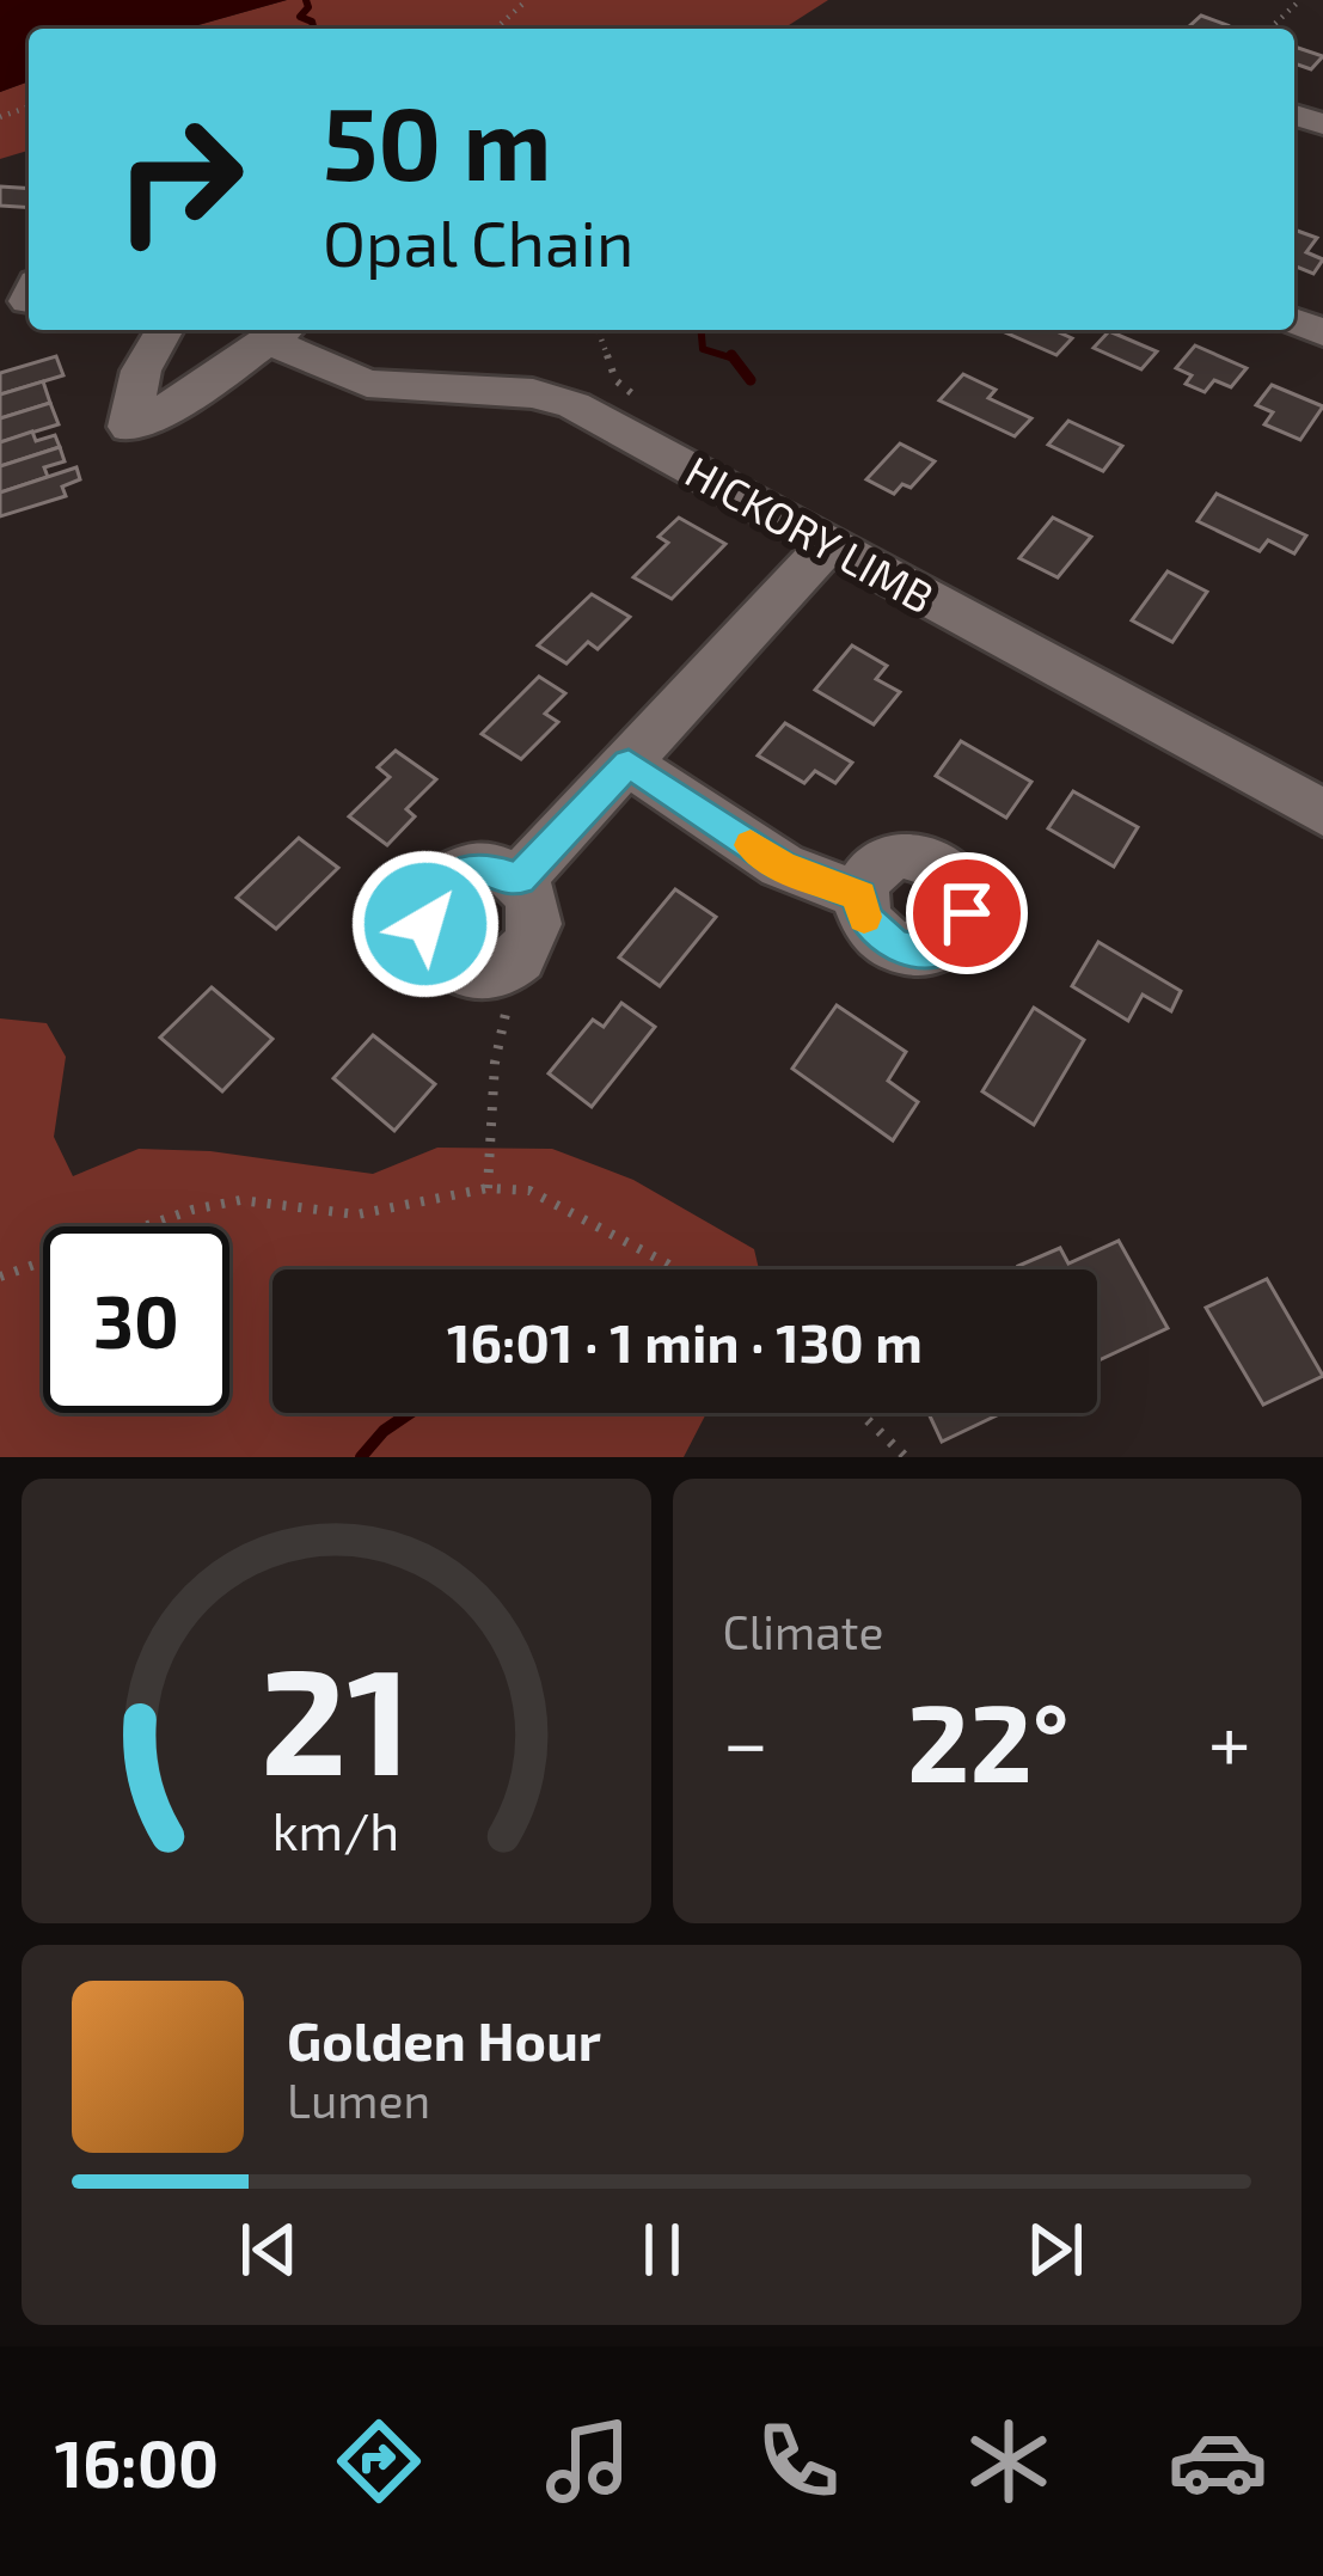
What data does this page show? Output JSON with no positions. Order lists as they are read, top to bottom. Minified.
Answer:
{"streets":{"street":["HICKORY LIMB"]},"page":{"turn":["50 m","Opal Chain"],"limit":"30","trip":"16:01 · 1 min · 130 m","tile":"Climate","heat":["−","22°","+"],"song":["Golden Hour","Lumen"],"tabs":"16:00","gauge":["21","km/h"]}}
